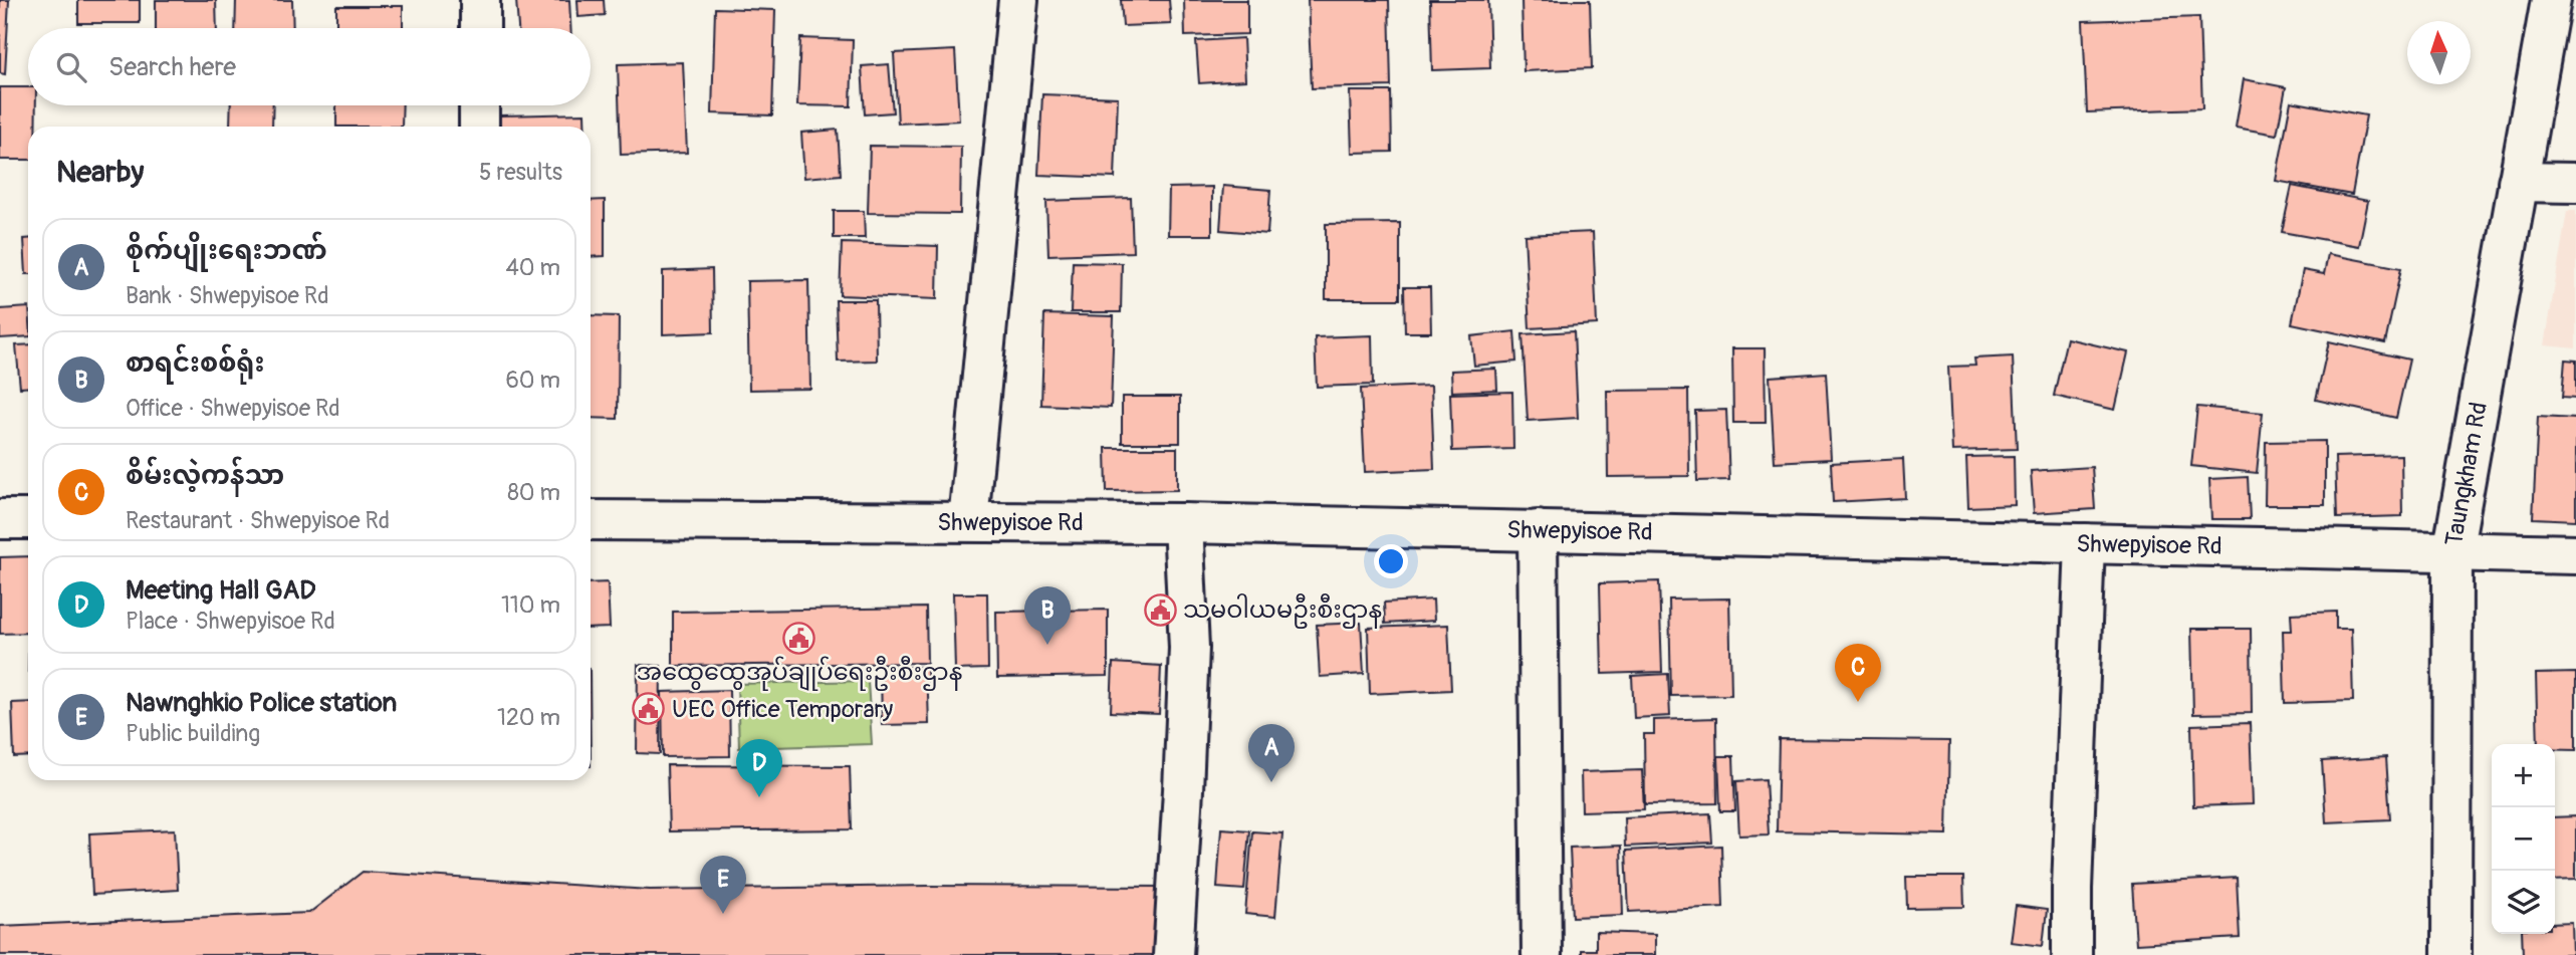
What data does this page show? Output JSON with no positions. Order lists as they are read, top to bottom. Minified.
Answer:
{"streets":{"street":["Taungkham Rd","Shwepyisoe Rd"]},"crossings":[["Taungkham Rd","Shwepyisoe Rd"]],"places":{"public building":["သမဝါယမဦးစီးဌာန","အထွေထွေအုပ်ချုပ်ရေးဦးစီးဌာန","UEC Office Temporary"]},"north":"top","page":{"search":"Search here","heading":["Nearby","5 results"],"list":[{"mark":"A","name":"စိုက်ပျိုးရေးဘဏ်","note":"Bank · Shwepyisoe Rd","value":"40 m"},{"mark":"B","name":"စာရင်းစစ်ရုံး","note":"Office · Shwepyisoe Rd","value":"60 m"},{"mark":"C","name":"စိမ်းလဲ့ကန်သာ","note":"Restaurant · Shwepyisoe Rd","value":"80 m"},{"mark":"D","name":"Meeting Hall GAD","note":"Place · Shwepyisoe Rd","value":"110 m"},{"mark":"E","name":"Nawnghkio Police station","note":"Public building","value":"120 m"}],"pins":["B","C","A","D","E"],"map_buttons":["+","−"]}}
